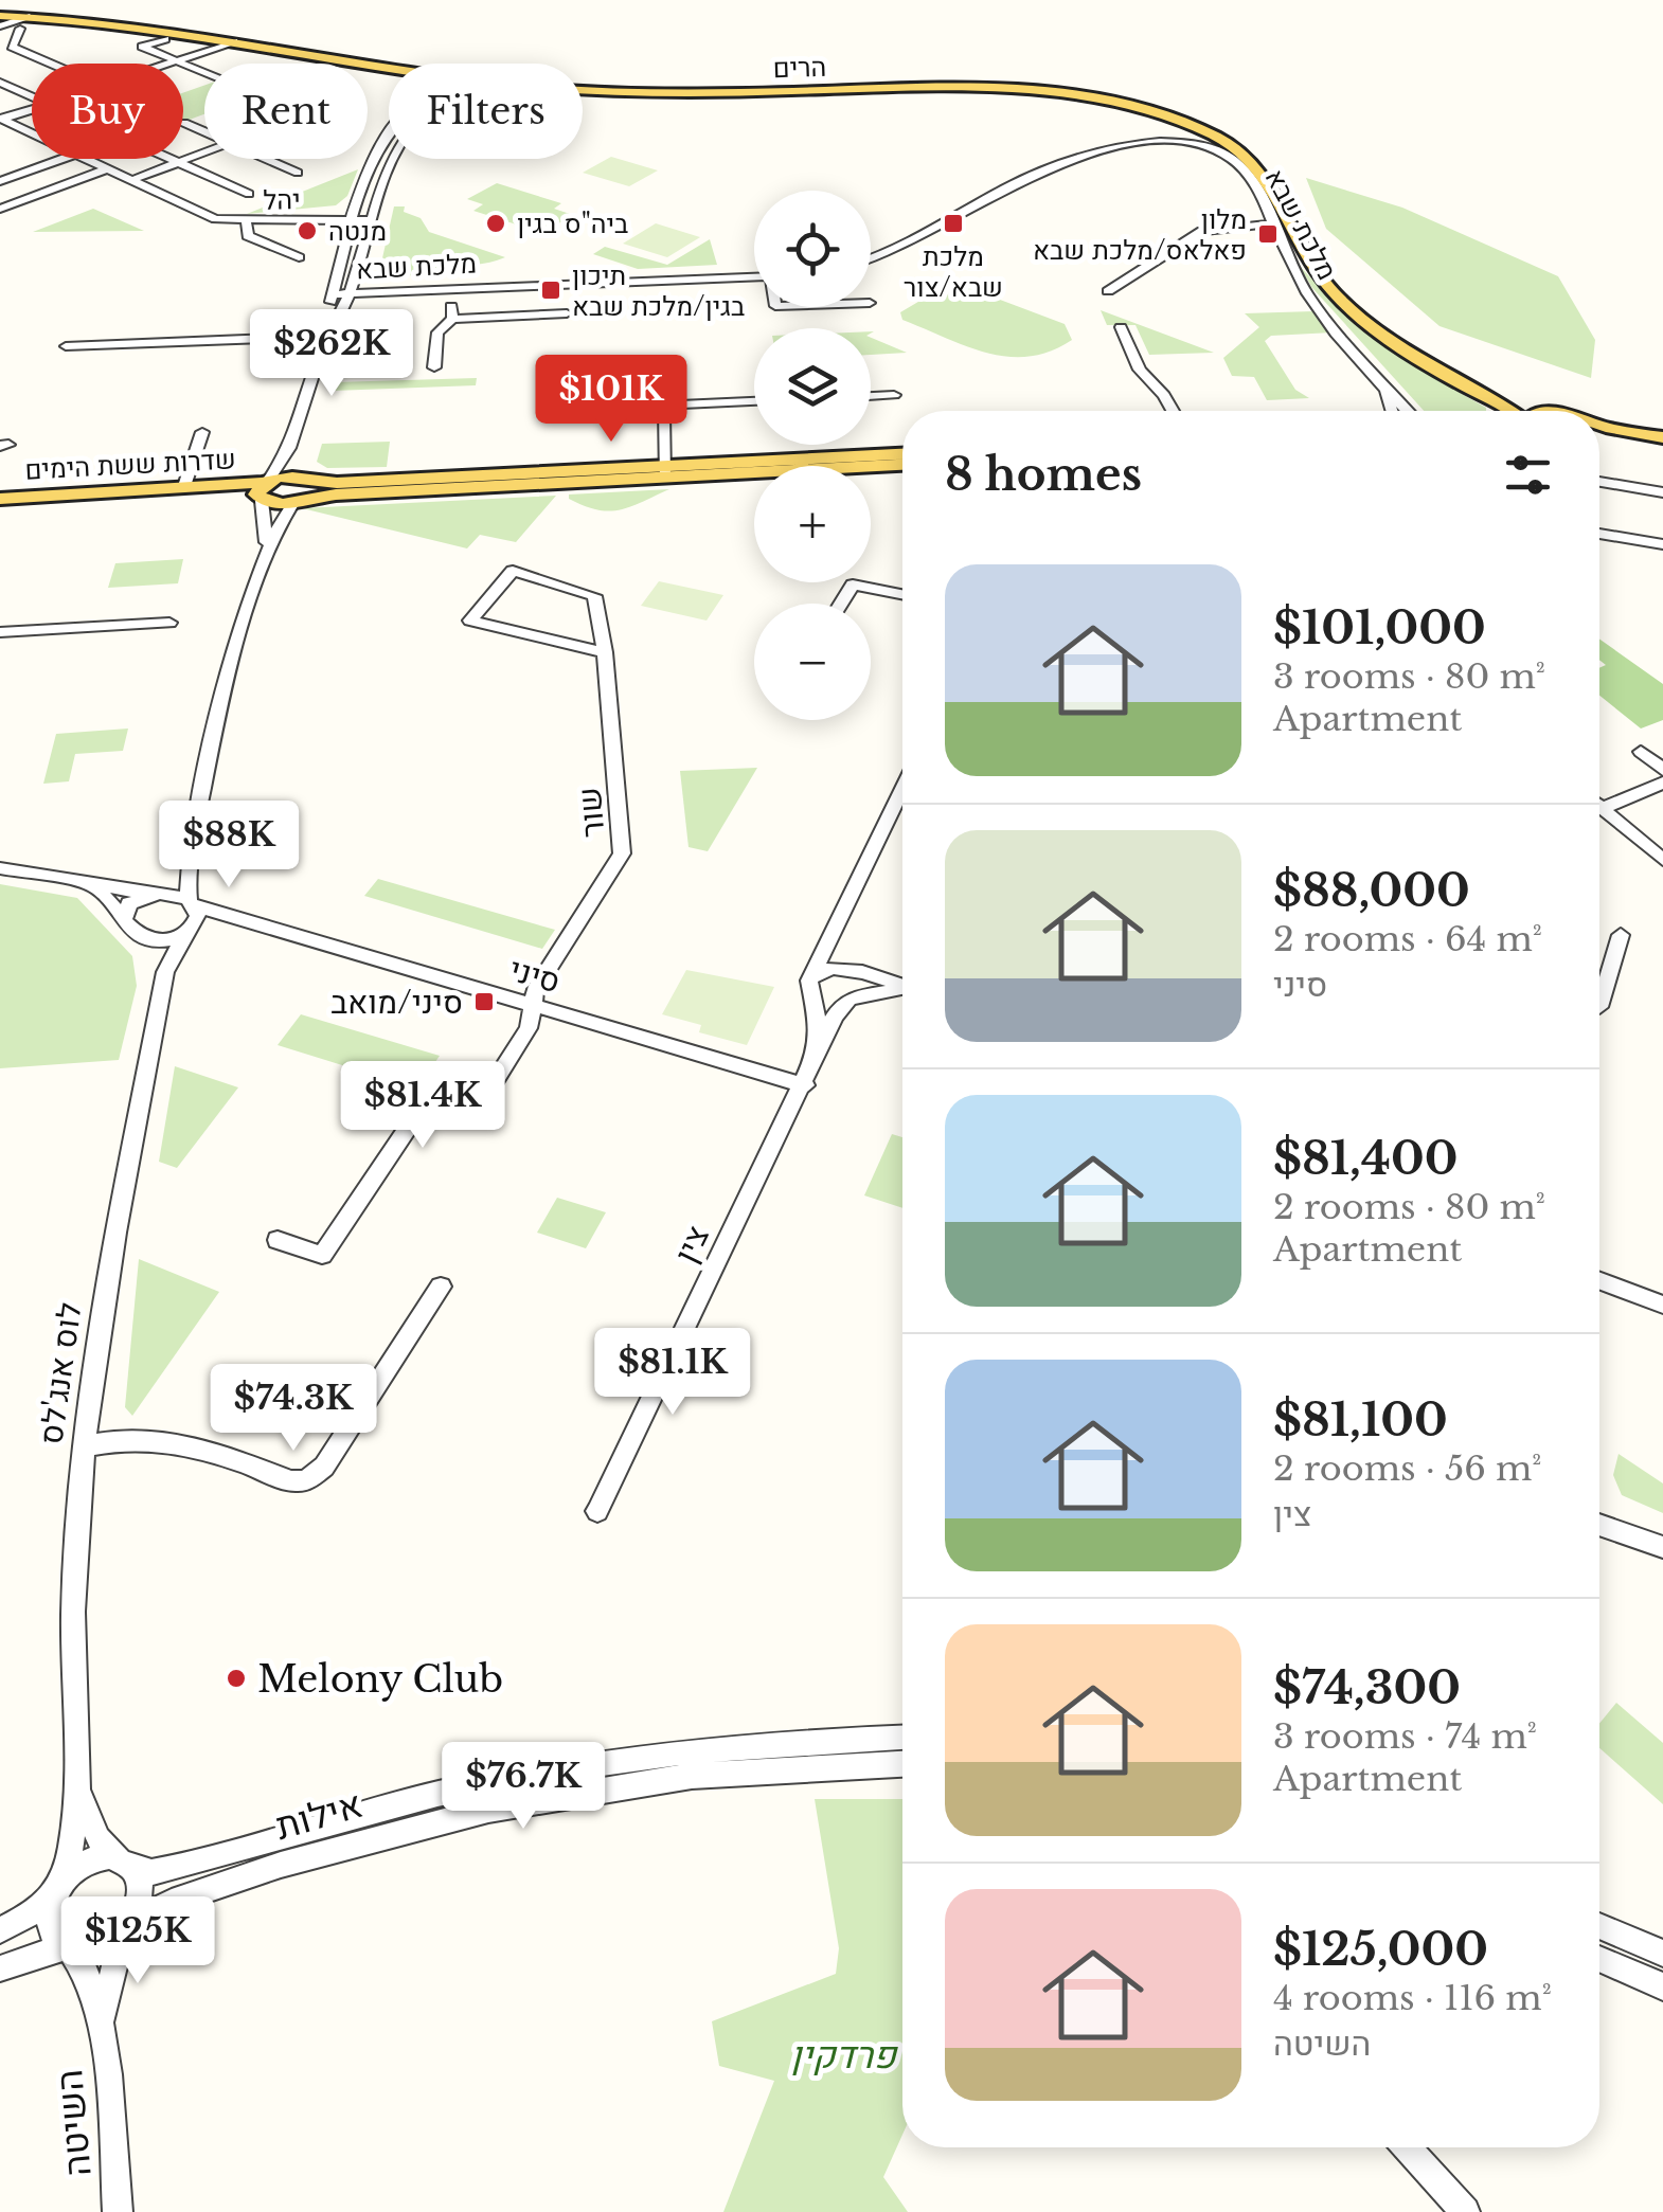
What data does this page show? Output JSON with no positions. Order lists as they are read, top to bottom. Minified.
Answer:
{"streets":{"main road":["הרים","שדרות ששת הימים"],"street":["יהל","מלכת שבא","שור","סיני","צין","לוס אנג'לס","אילות","השיטה"]},"crossings":[["שור","סיני"],["סיני","צין"],["סיני","לוס אנג'לס"],["לוס אנג'לס","אילות"],["לוס אנג'לס","השיטה"],["אילות","השיטה"]],"parks":["פרדקין"],"places":{"other":["ביה\"ס בגין","מנטה","Melony Club"],"transit":["מלכת שבא/צור","מלון פאלאס/מלכת שבא","תיכון בגין/מלכת שבא","סיני/מואב"]},"page":{"chip":["Buy","Rent","Filters"],"map_buttons":["+","−"],"price":["$262K","$101K","$88K","$81.4K","$81.1K","$74.3K","$76.7K","$125K"],"heading":"8 homes","list":[{"name":"$101,000","note":"3 rooms · 80 m² · Apartment"},{"name":"$88,000","note":"2 rooms · 64 m² · סיני"},{"name":"$81,400","note":"2 rooms · 80 m² · Apartment"},{"name":"$81,100","note":"2 rooms · 56 m² · צין"},{"name":"$74,300","note":"3 rooms · 74 m² · Apartment"},{"name":"$125,000","note":"4 rooms · 116 m² · השיטה"}]}}
